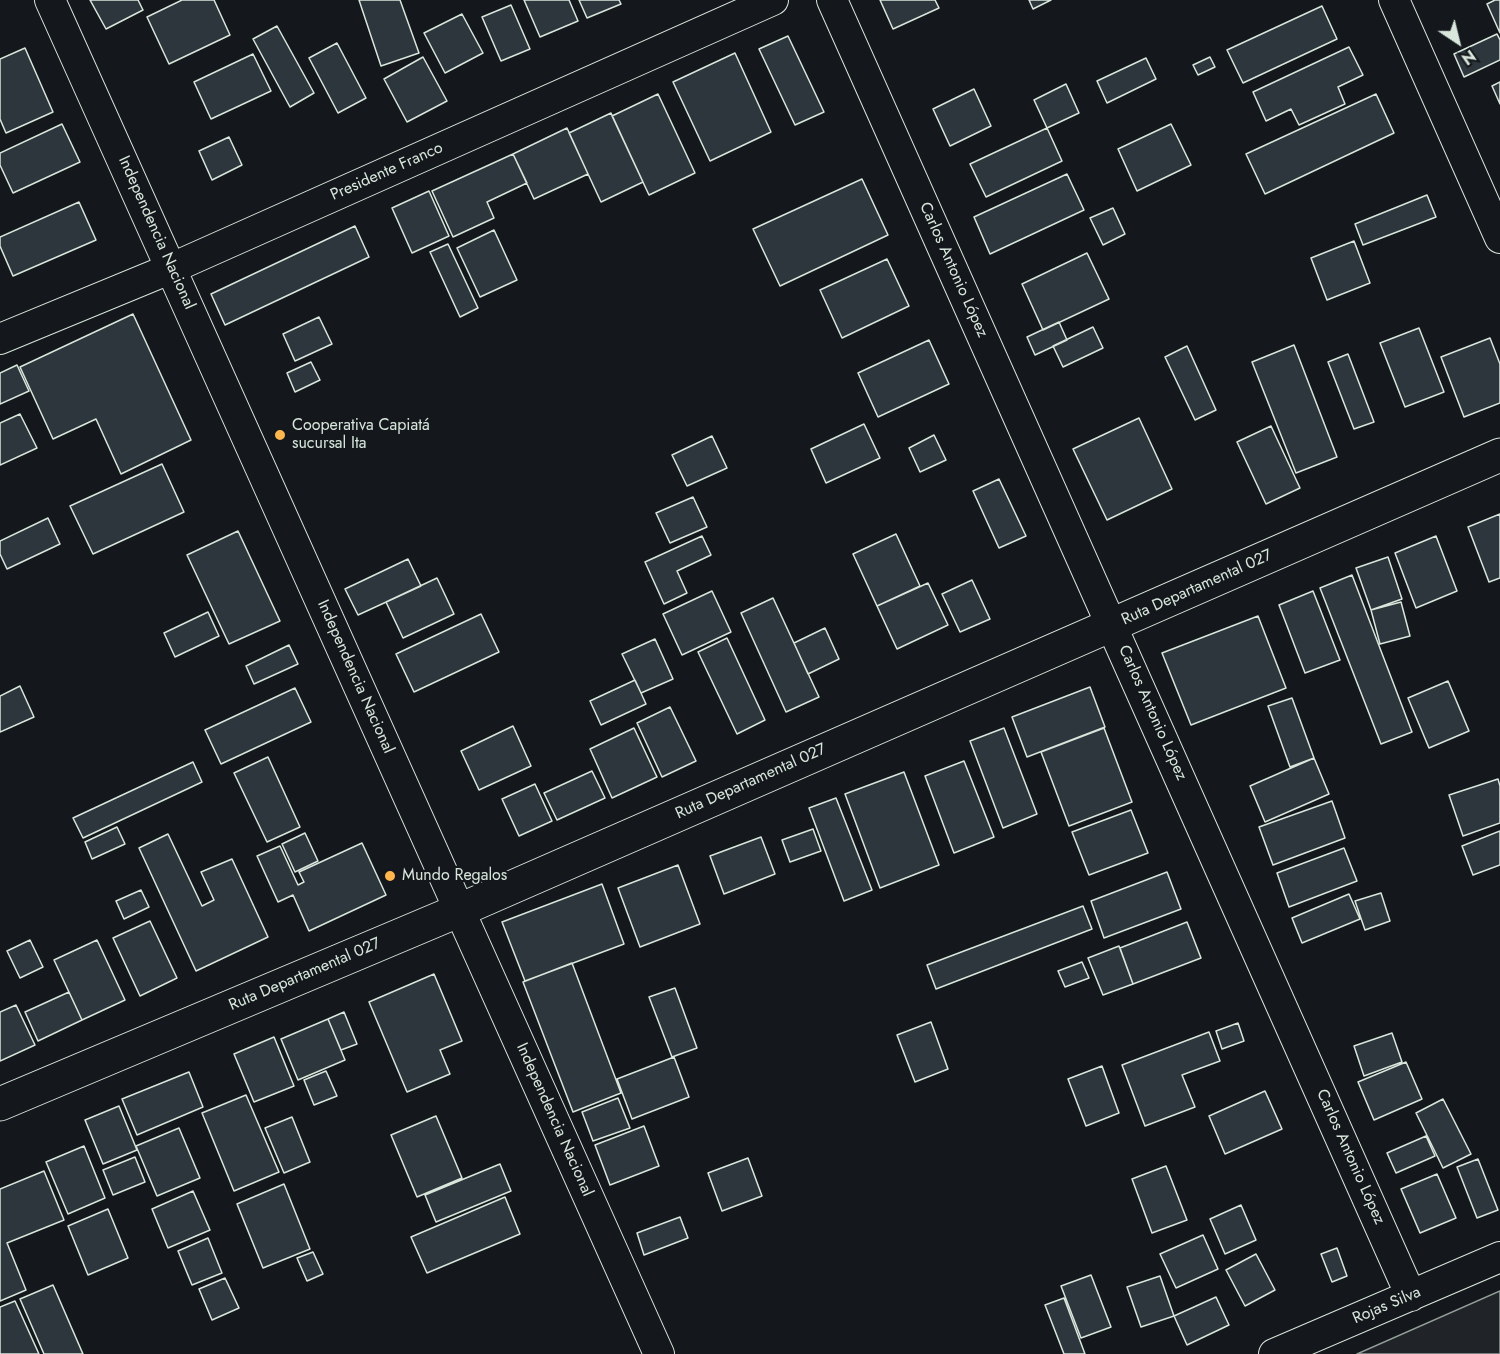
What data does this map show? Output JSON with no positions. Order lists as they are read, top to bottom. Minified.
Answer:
{"streets":{"main road":["Ruta Departamental 027"],"street":["Presidente Franco","Independencia Nacional","Carlos Antonio López","Rojas Silva"]},"crossings":[["Presidente Franco","Independencia Nacional"],["Independencia Nacional","Ruta Departamental 027"],["Carlos Antonio López","Ruta Departamental 027"],["Carlos Antonio López","Rojas Silva"]],"places":["Cooperativa Capiatá sucursal Ita","Mundo Regalos"],"north":"bottom right"}
